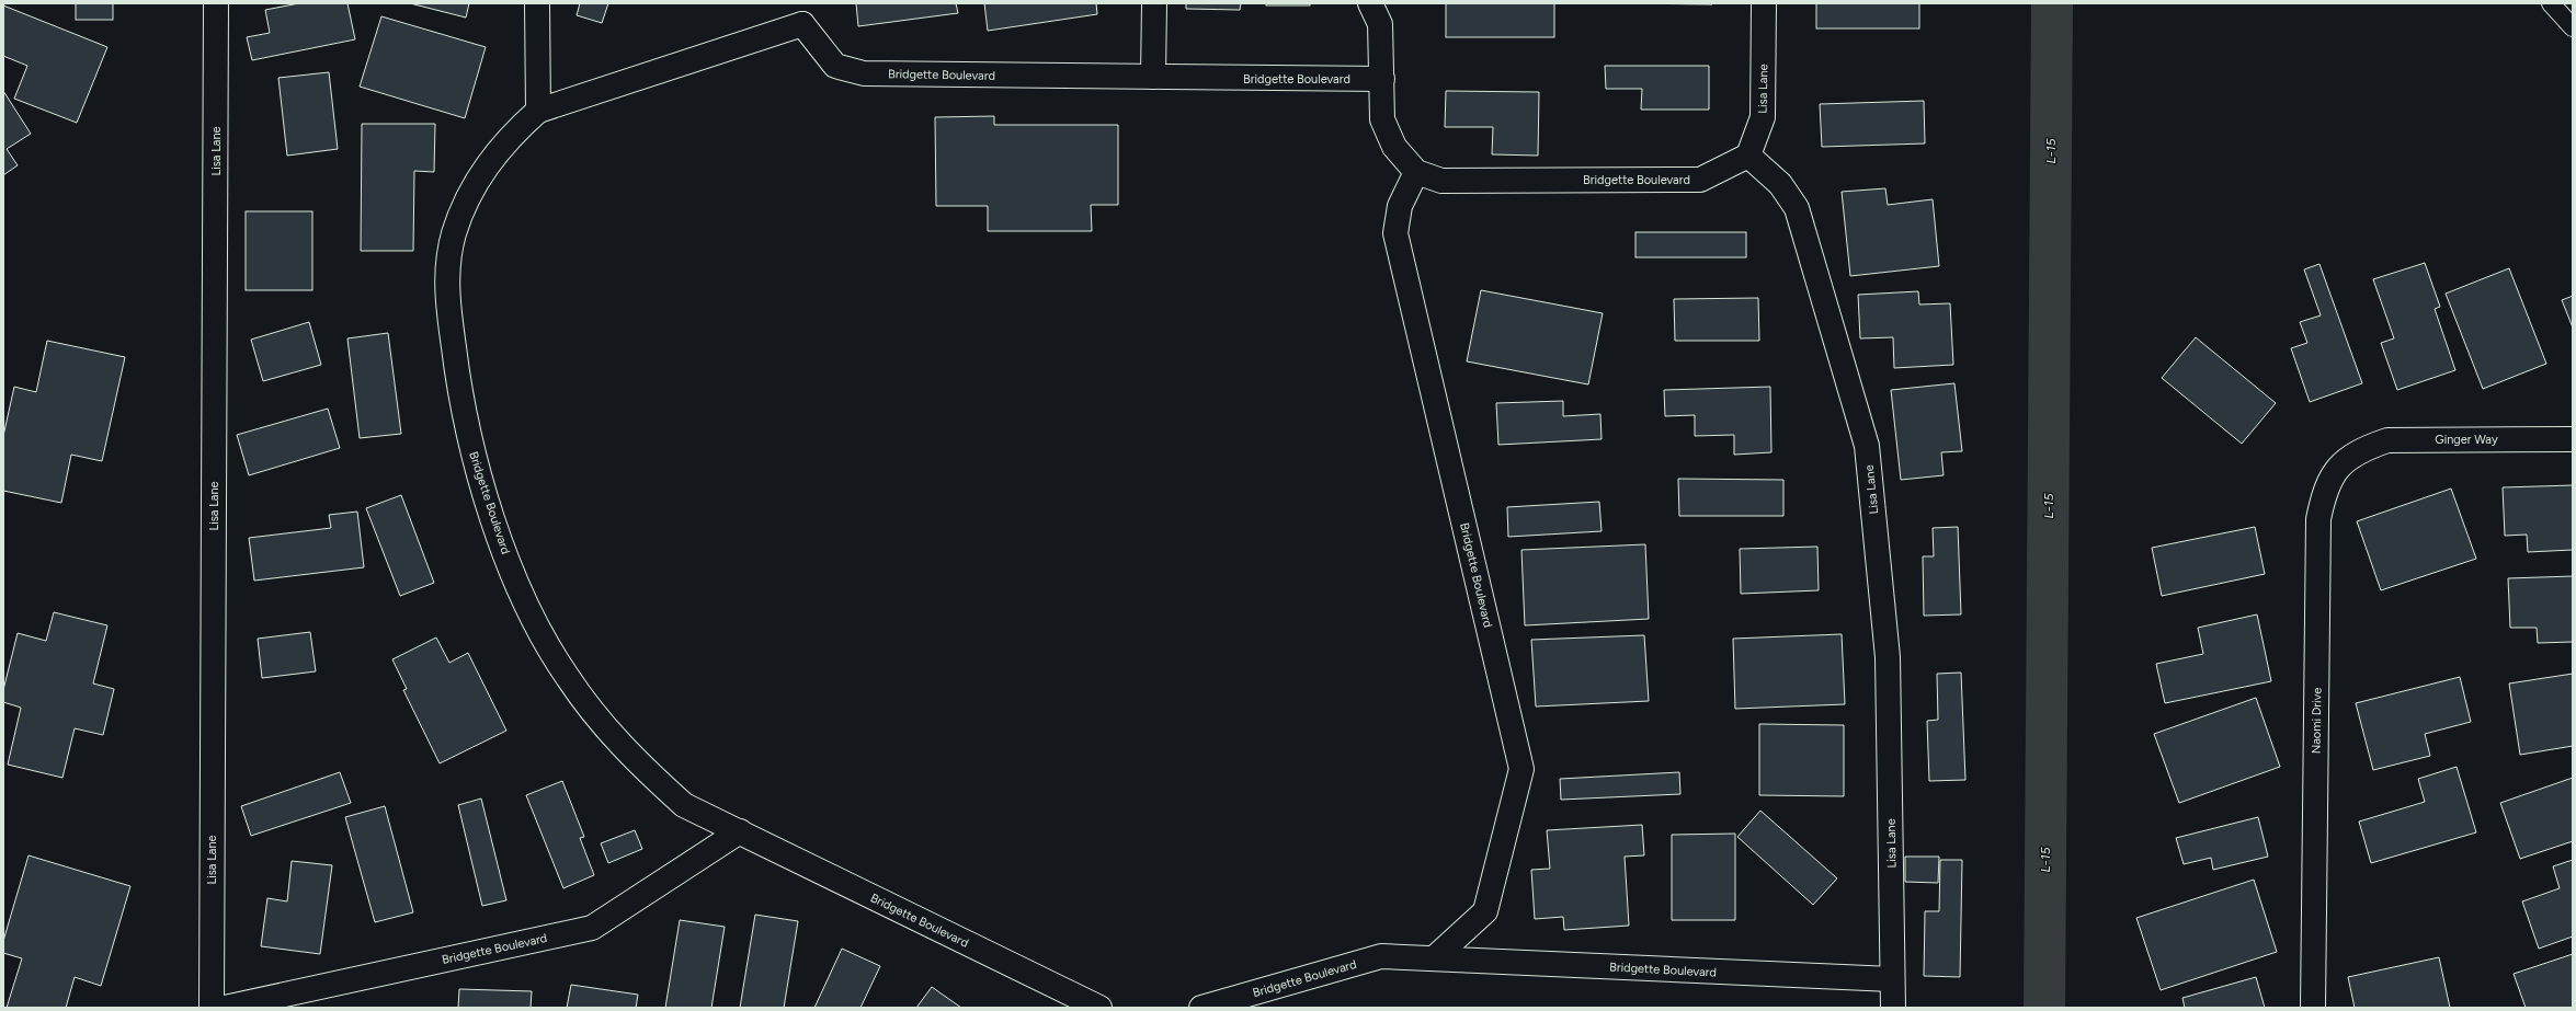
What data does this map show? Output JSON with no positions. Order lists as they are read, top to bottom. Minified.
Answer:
{"streets":{"street":["Bridgette Boulevard","Lisa Lane","Ginger Way","Naomi Drive"]},"crossings":[["Bridgette Boulevard","Lisa Lane"],["Ginger Way","Naomi Drive"]],"water":["L-15"]}
